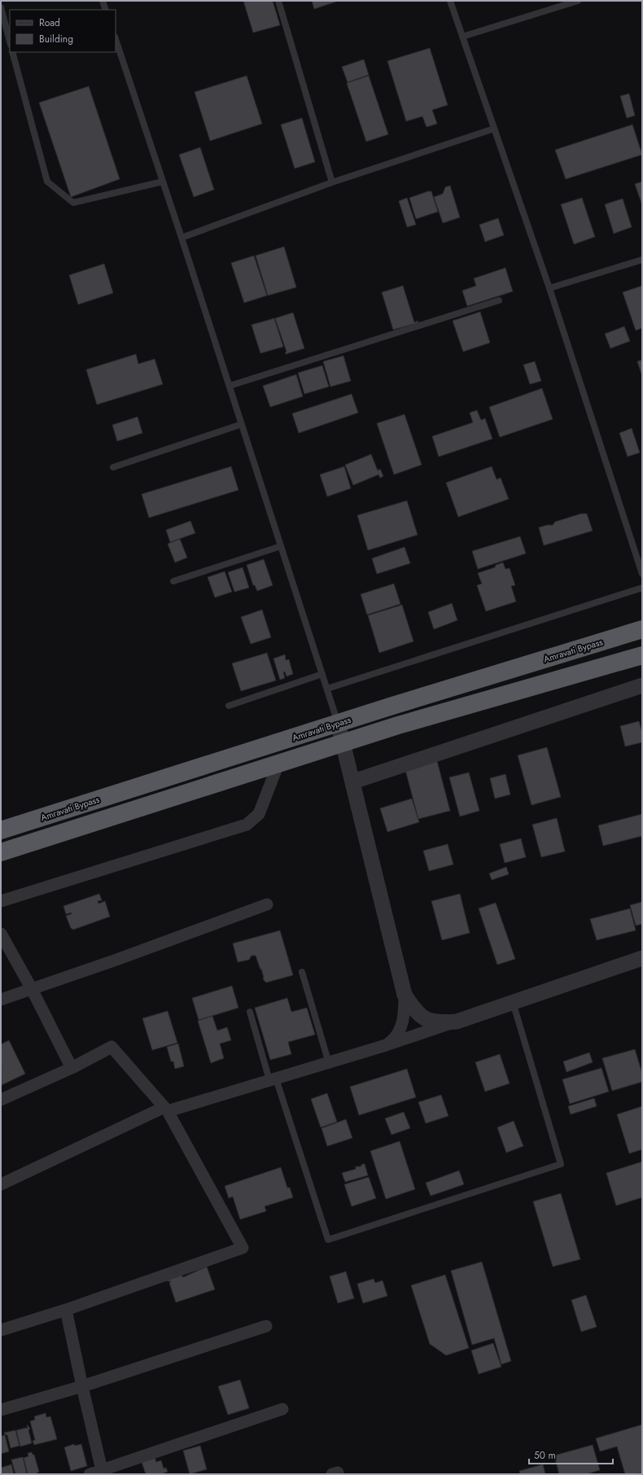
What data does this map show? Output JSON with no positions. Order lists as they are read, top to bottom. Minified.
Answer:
{"streets":{"highway":["Amravati Bypass"]},"legend":["Road","Building"],"scale_bar":"50 m"}
